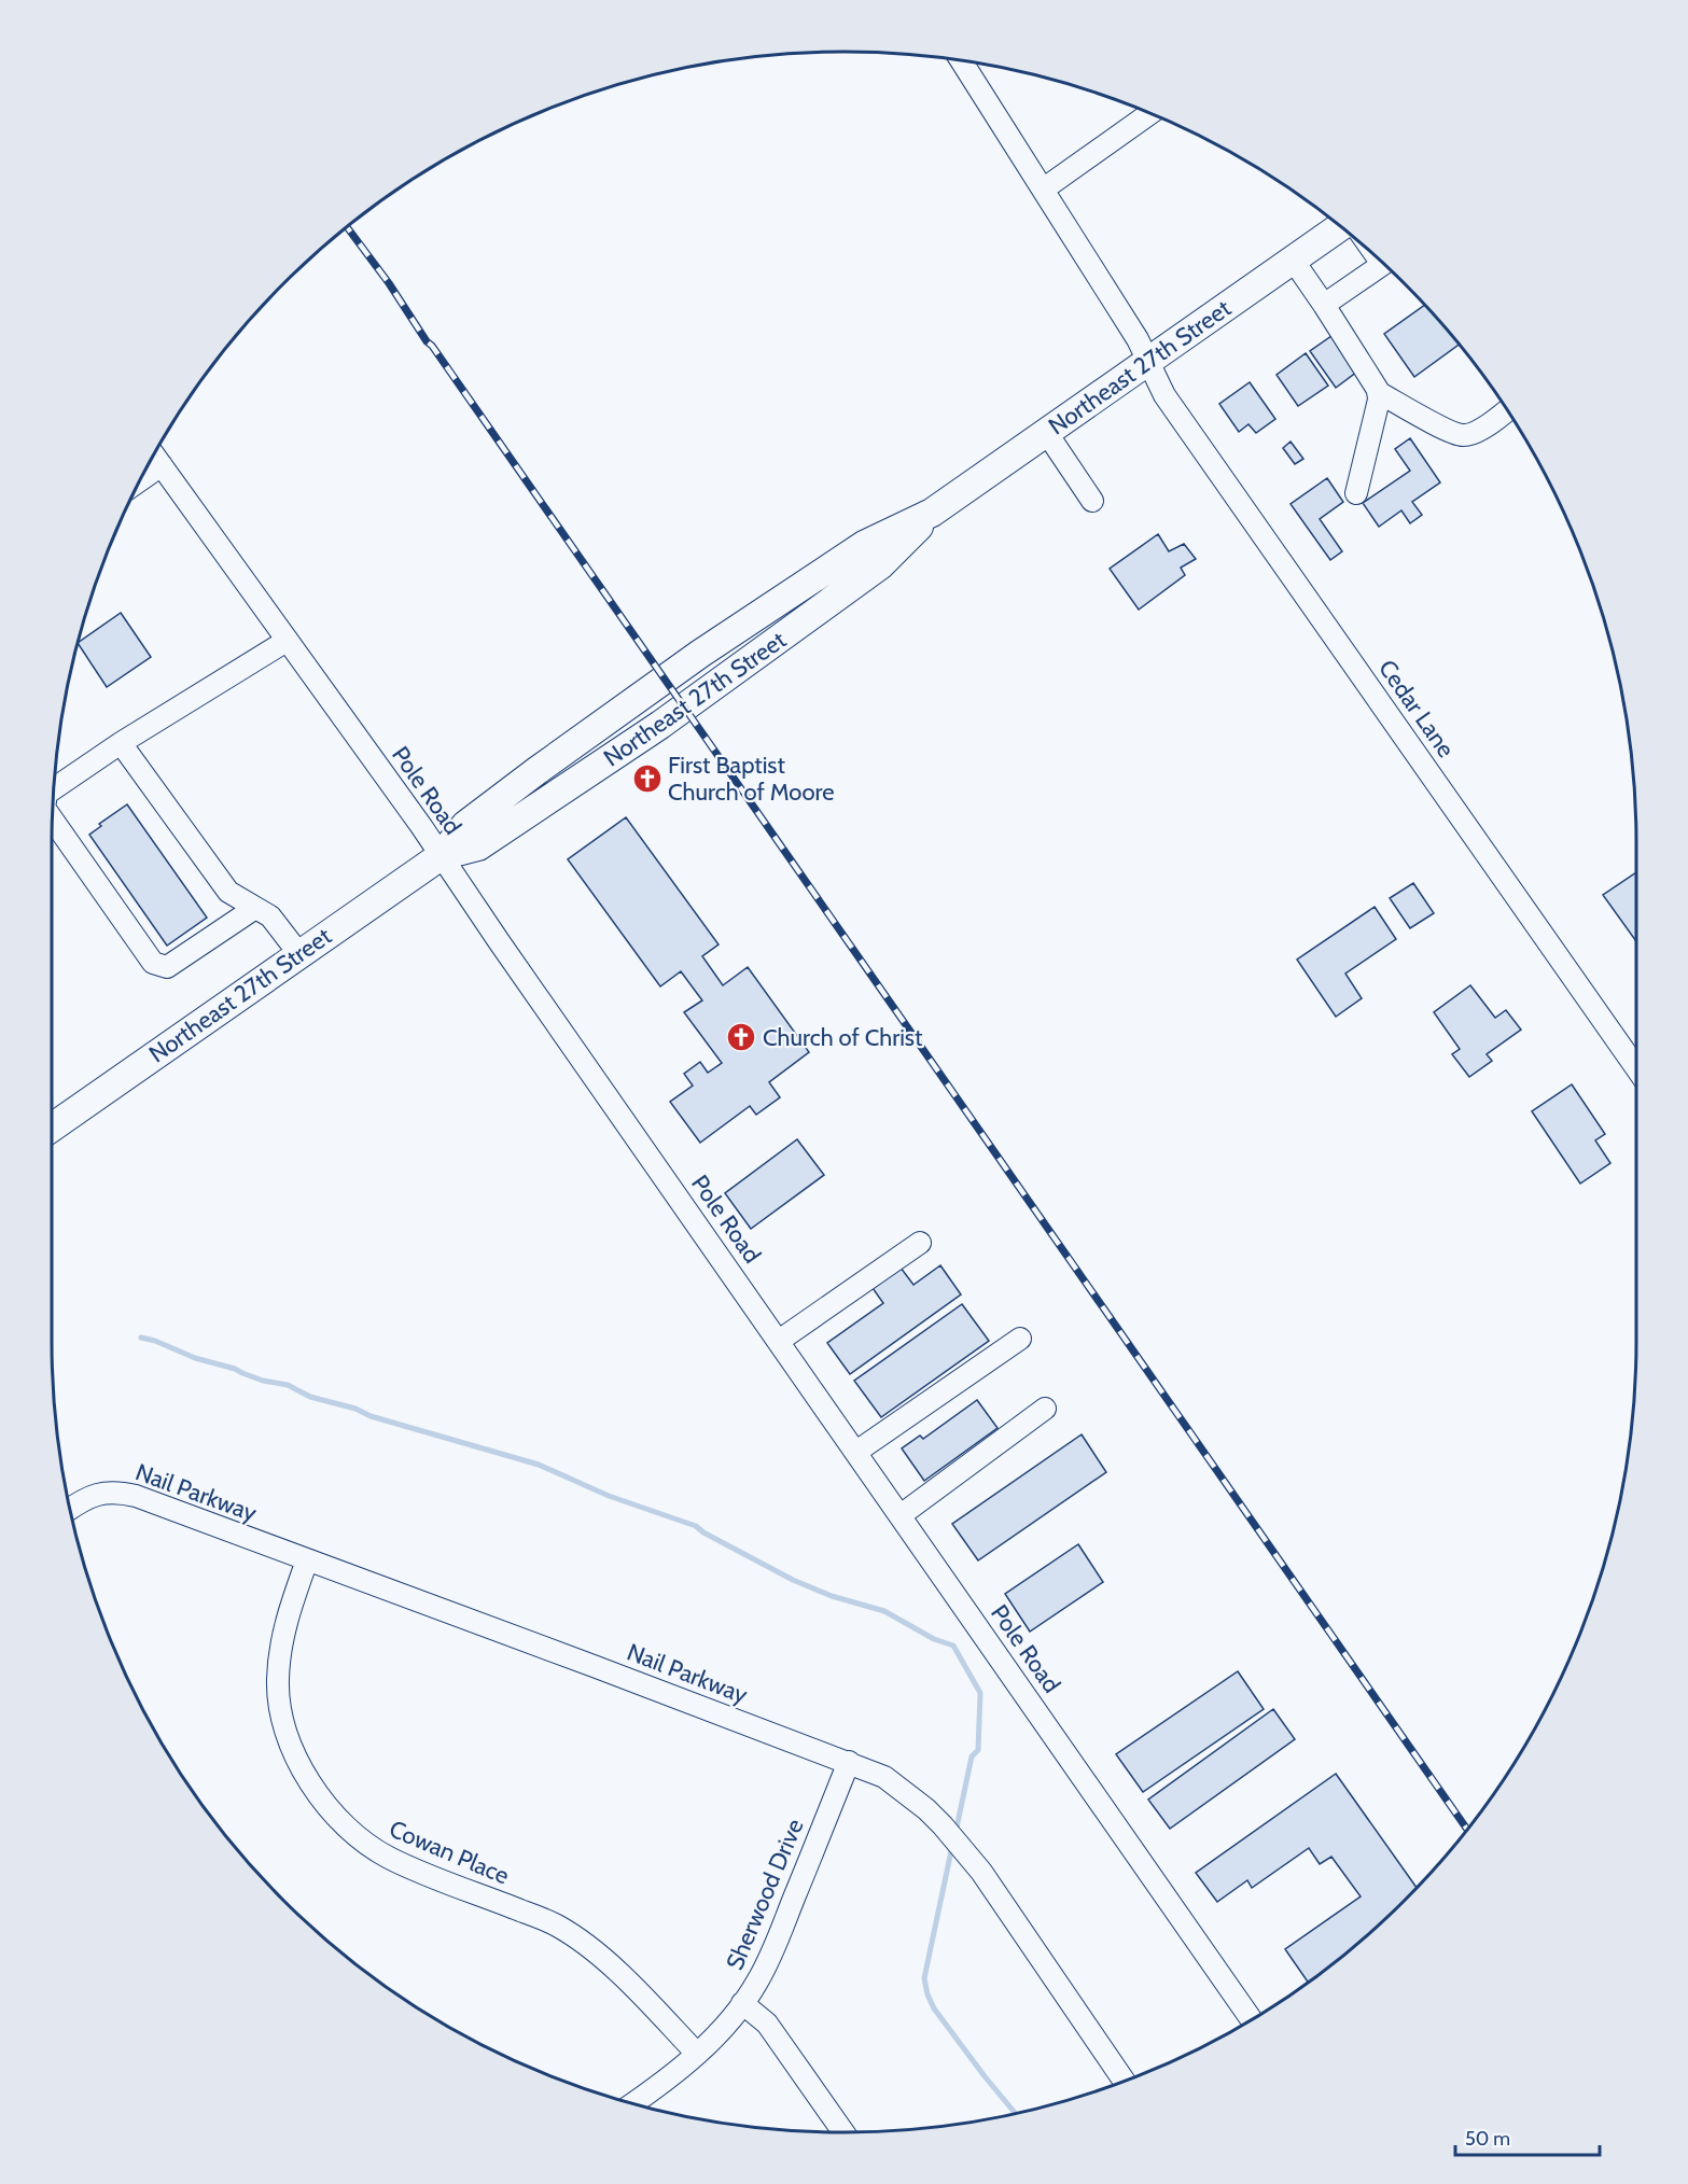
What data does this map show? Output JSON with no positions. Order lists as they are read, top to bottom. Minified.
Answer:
{"streets":{"main road":["Northeast 27th Street"],"street":["Cedar Lane","Pole Road","Nail Parkway","Cowan Place","Sherwood Drive"]},"crossings":[["Northeast 27th Street","Cedar Lane"],["Northeast 27th Street","Pole Road"],["Nail Parkway","Cowan Place"],["Nail Parkway","Sherwood Drive"],["Cowan Place","Sherwood Drive"]],"places":{"church":["First Baptist Church of Moore","Church of Christ"]},"scale_bar":"50 m"}
